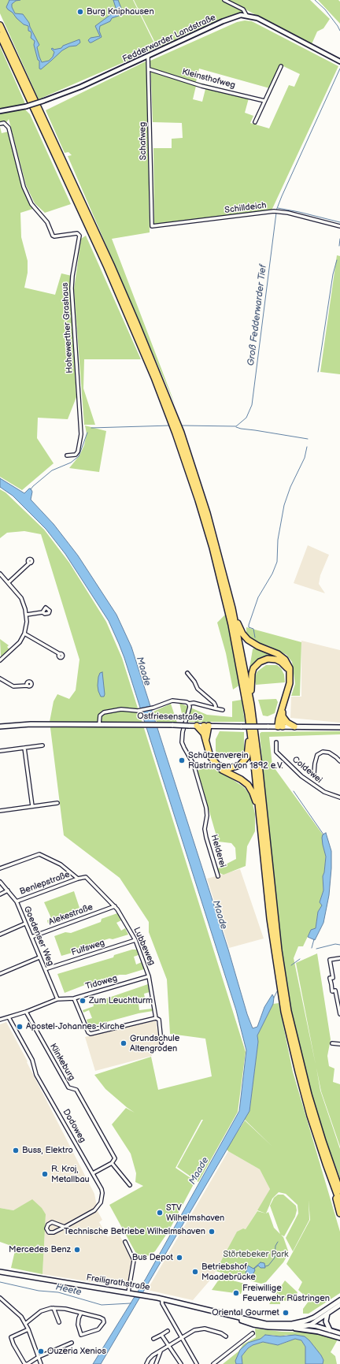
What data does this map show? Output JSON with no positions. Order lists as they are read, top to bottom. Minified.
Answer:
{"streets":{"main road":["Ostfriesenstraße","Freiligrathstraße"],"street":["Fedderwarder Landstraße","Kleinsthofweg","Schafweg","Schilldeich","Hohewerther Grashaus","Coldewei","Helderei","Benlepstraße","Alekestraße","Goedenser Weg","Lubbeweg","Fulfsweg","Tidoweg","Klinkeburg","Dodoweg"]},"crossings":[["Fedderwarder Landstraße","Schafweg"],["Kleinsthofweg","Schafweg"],["Schafweg","Schilldeich"],["Benlepstraße","Goedenser Weg"],["Benlepstraße","Lubbeweg"],["Alekestraße","Goedenser Weg"],["Alekestraße","Lubbeweg"],["Goedenser Weg","Fulfsweg"],["Goedenser Weg","Tidoweg"],["Lubbeweg","Fulfsweg"],["Lubbeweg","Tidoweg"],["Tidoweg","Klinkeburg"],["Tidoweg","Dodoweg"]],"water":["Groß Fedderwarder Tief","Maade","Heete"],"parks":["Störtebeker Park"],"places":["Burg Kniphausen","Schützenverein Rüstringen von 1892 e.V.","Zum Leuchtturm","Apostel-Johannes-Kirche","Grundschule Altengroden","Buss, Elektro","R. Kroj, Metallbau","STV Wilhelmshaven","Technische Betriebe Wilhelmshaven","Mercedes Benz","Bus Depot","Betriebshof Maadebrücke","Freiwillige Feuerwehr Rüstringen","Oriental Gourmet","Ouzeria Xenios"]}
